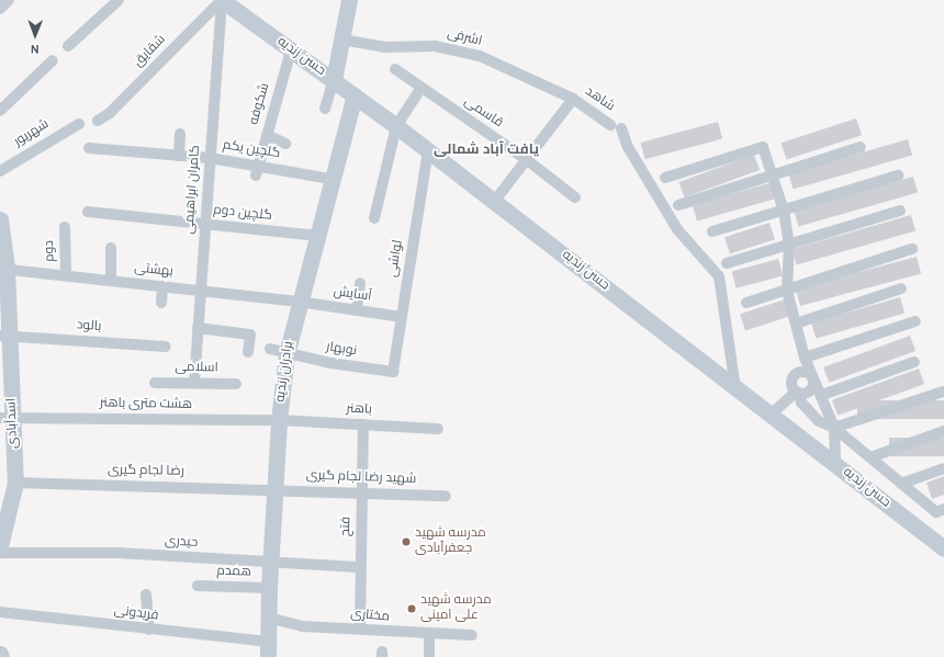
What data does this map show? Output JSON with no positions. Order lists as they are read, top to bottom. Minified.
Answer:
{"streets":{"street":["اشرفی","شقایق","حسن زندیه","شاهد","شکوفه","قاسمی","شهریور","گلچین یکم","کامران ابراهیمی","گلچین دوم","دوم","لواشی","بهشتی","آسایش","بالود","نوبهار","اسلامی","برادران زندیه","هشت متری باهنر","باهنر","اسدآبادی","رضا لجام گیری","شهید رضا لجام گیری","فتح","حیدری","همدم","فریدونی","مختاری"]},"crossings":[["اشرفی","شاهد"],["شقایق","حسن زندیه"],["شقایق","کامران ابراهیمی"],["حسن زندیه","شکوفه"],["حسن زندیه","کامران ابراهیمی"],["حسن زندیه","لواشی"],["حسن زندیه","برادران زندیه"],["شکوفه","گلچین یکم"],["گلچین یکم","کامران ابراهیمی"],["گلچین یکم","برادران زندیه"],["کامران ابراهیمی","گلچین دوم"],["کامران ابراهیمی","بهشتی"],["کامران ابراهیمی","اسلامی"],["گلچین دوم","برادران زندیه"],["دوم","بهشتی"],["لواشی","آسایش"],["لواشی","نوبهار"],["بهشتی","آسایش"],["بهشتی","برادران زندیه"],["بهشتی","اسدآبادی"],["آسایش","برادران زندیه"],["بالود","اسدآبادی"],["نوبهار","برادران زندیه"],["برادران زندیه","هشت متری باهنر"],["برادران زندیه","باهنر"],["برادران زندیه","رضا لجام گیری"],["برادران زندیه","شهید رضا لجام گیری"],["برادران زندیه","حیدری"],["برادران زندیه","همدم"],["برادران زندیه","فریدونی"],["برادران زندیه","مختاری"],["هشت متری باهنر","باهنر"],["هشت متری باهنر","اسدآبادی"],["باهنر","فتح"],["اسدآبادی","رضا لجام گیری"],["رضا لجام گیری","شهید رضا لجام گیری"],["شهید رضا لجام گیری","فتح"],["فتح","حیدری"],["فتح","مختاری"]],"districts":["یافت آباد شمالی"],"places":["مدرسه شهید جعفرآبادی","مدرسه شهید علی امینی"],"north":"bottom"}
